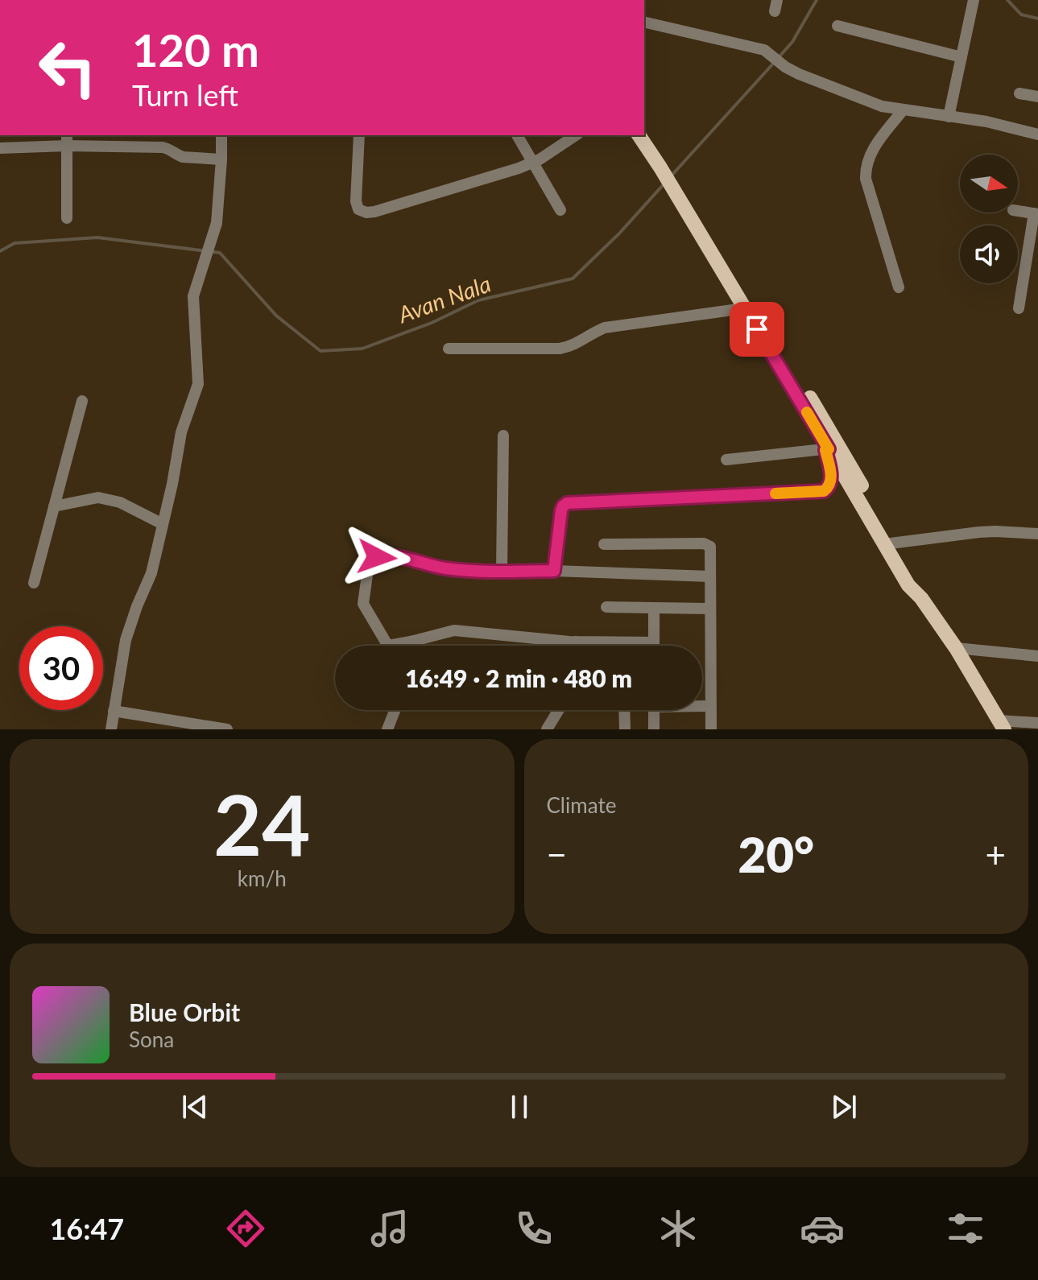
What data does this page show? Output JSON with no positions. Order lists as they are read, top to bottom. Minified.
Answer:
{"water":["Avan Nala"],"north":"right","page":{"turn":["120 m","Turn left"],"limit":"30","trip":"16:49 · 2 min · 480 m","tile":[["24","km/h"],"Climate"],"heat":["−","20°","+"],"song":["Blue Orbit","Sona"],"tabs":"16:47"}}
